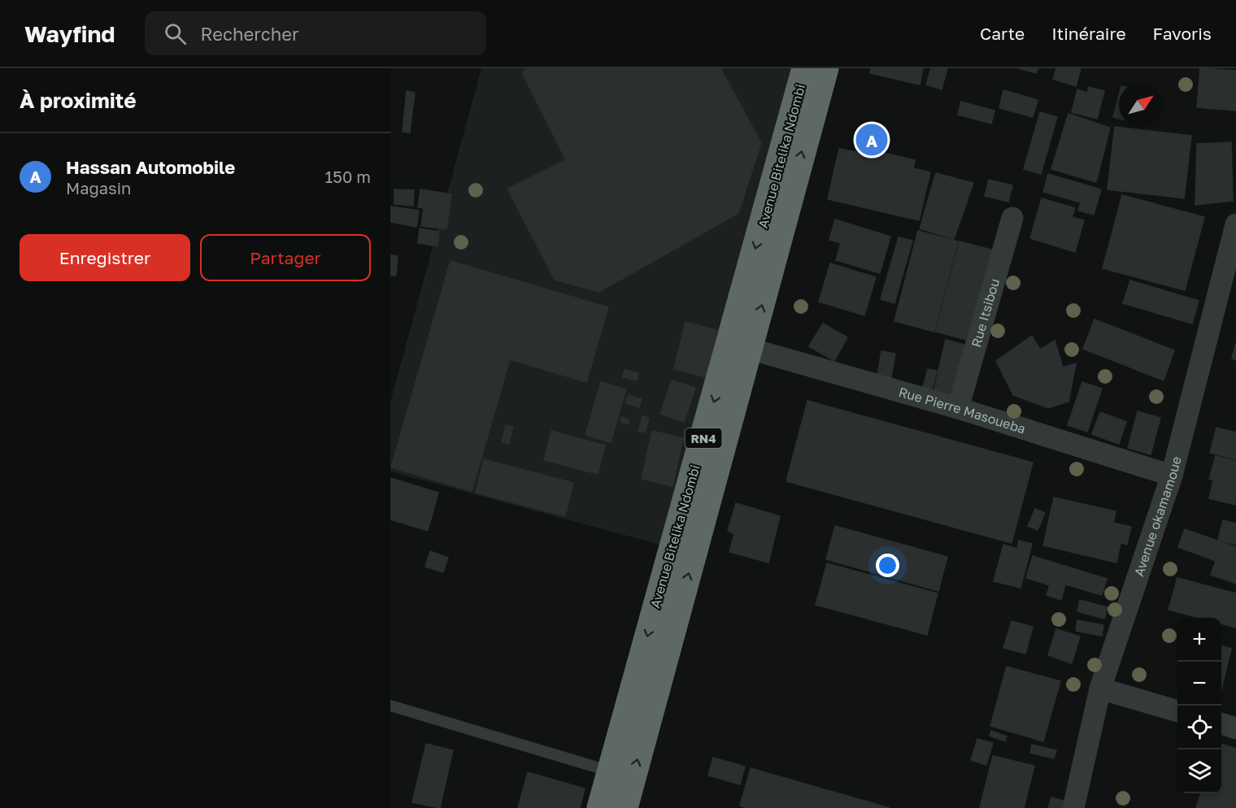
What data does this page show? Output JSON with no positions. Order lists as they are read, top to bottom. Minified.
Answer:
{"streets":{"highway":["Avenue Bitelika Ndombi","RN4"],"street":["Rue Itsibou","Rue Pierre Masoueba","Avenue okamamoue"]},"crossings":[["Avenue Bitelika Ndombi","Rue Pierre Masoueba"],["Rue Itsibou","Rue Pierre Masoueba"],["Rue Pierre Masoueba","Avenue okamamoue"]],"north":"top right","page":{"header":"Wayfind","search":"Rechercher","nav":["Carte","Itinéraire","Favoris"],"heading":"À proximité","pins":"A","list":[{"mark":"A","name":"Hassan Automobile","note":"Magasin","value":"150 m"}],"buttons":["Enregistrer","Partager"],"map_buttons":["+","−"]}}
